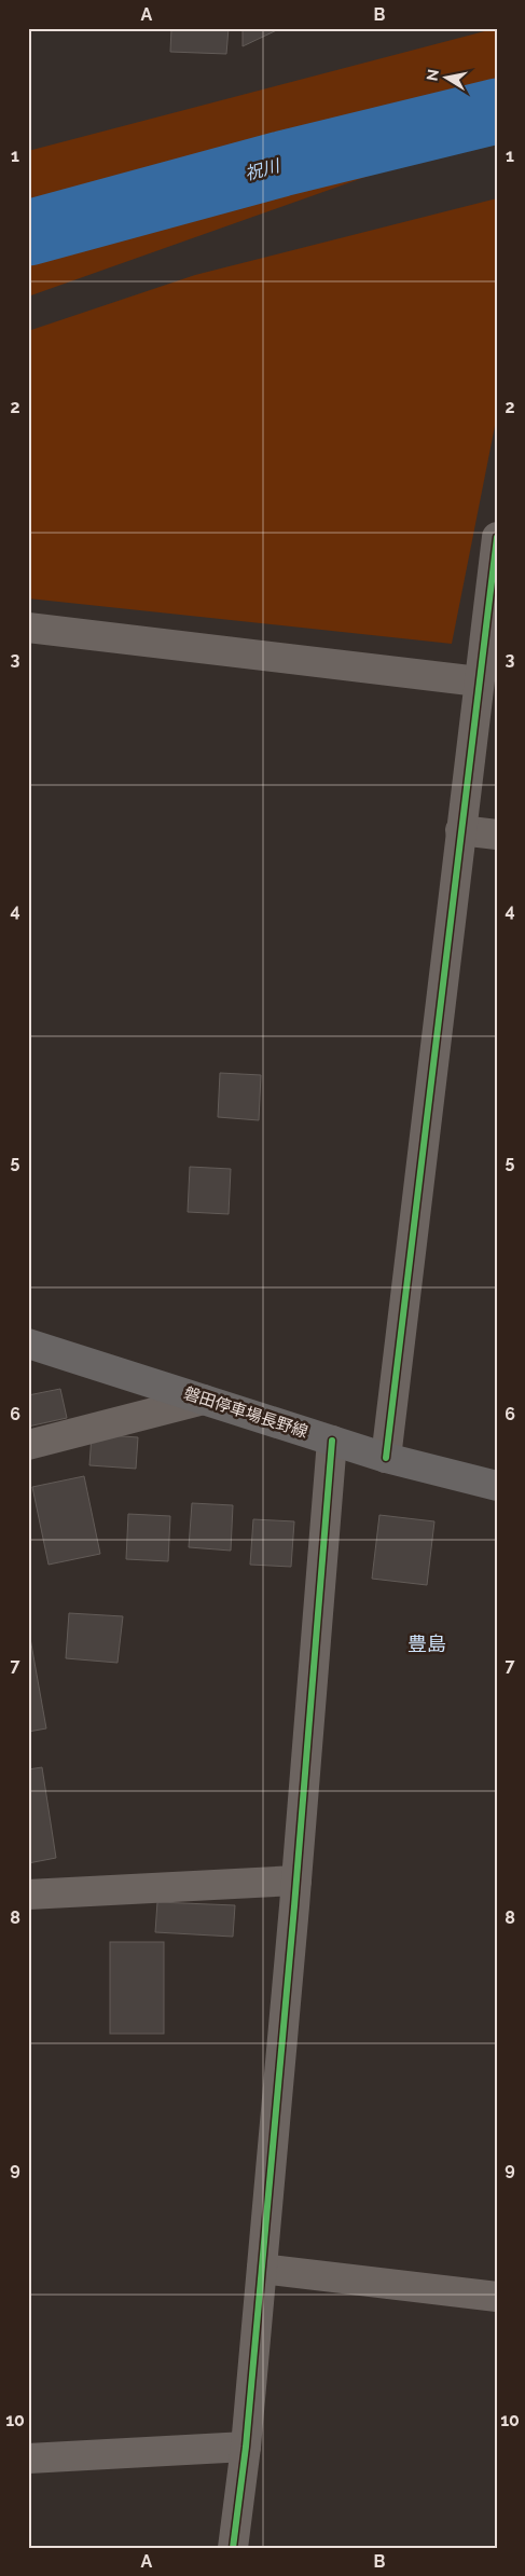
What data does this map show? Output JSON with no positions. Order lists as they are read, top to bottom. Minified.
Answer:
{"streets":{"main road":["磐田停車場長野線"]},"districts":["豊島"],"water":["祝川"],"north":"left","grid":{"columns":["A","B"],"rows":["1","2","3","4","5","6","7","8","9","10"]}}
